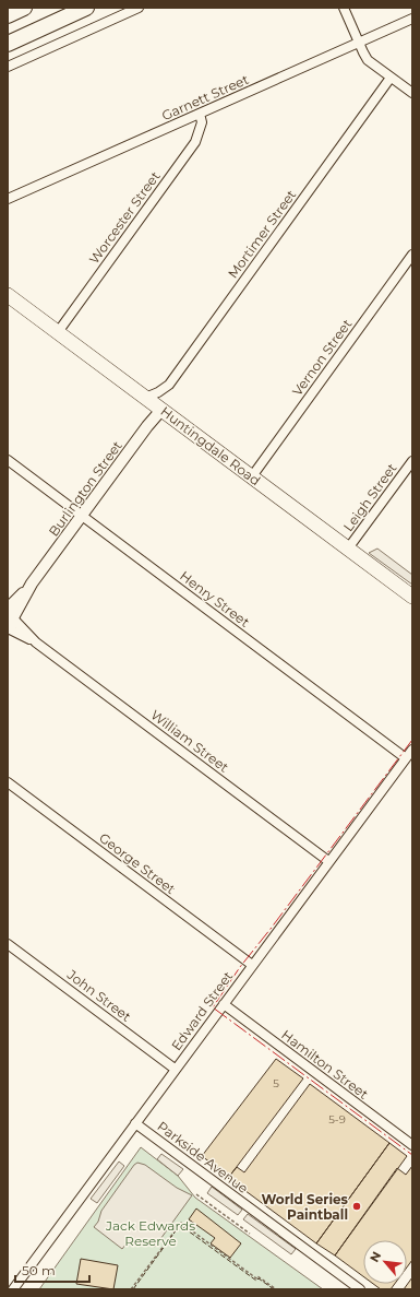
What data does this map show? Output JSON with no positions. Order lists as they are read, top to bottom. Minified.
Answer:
{"streets":{"main road":["Huntingdale Road"],"street":["Garnett Street","Worcester Street","Mortimer Street","Vernon Street","Burlington Street","Leigh Street","Henry Street","William Street","George Street","John Street","Edward Street","Hamilton Street","Parkside Avenue"]},"crossings":[["Garnett Street","Worcester Street"],["Worcester Street","Huntingdale Road"],["Mortimer Street","Huntingdale Road"],["Vernon Street","Huntingdale Road"],["Huntingdale Road","Burlington Street"],["Huntingdale Road","Leigh Street"],["Burlington Street","Henry Street"],["Burlington Street","William Street"],["Henry Street","Edward Street"],["William Street","Edward Street"],["George Street","Edward Street"],["John Street","Edward Street"],["Edward Street","Hamilton Street"],["Edward Street","Parkside Avenue"]],"parks":["Jack Edwards Reserve"],"places":["World Series Paintball"],"house_numbers":["5","5-9"],"scale_bar":"50 m","north":"top left"}
